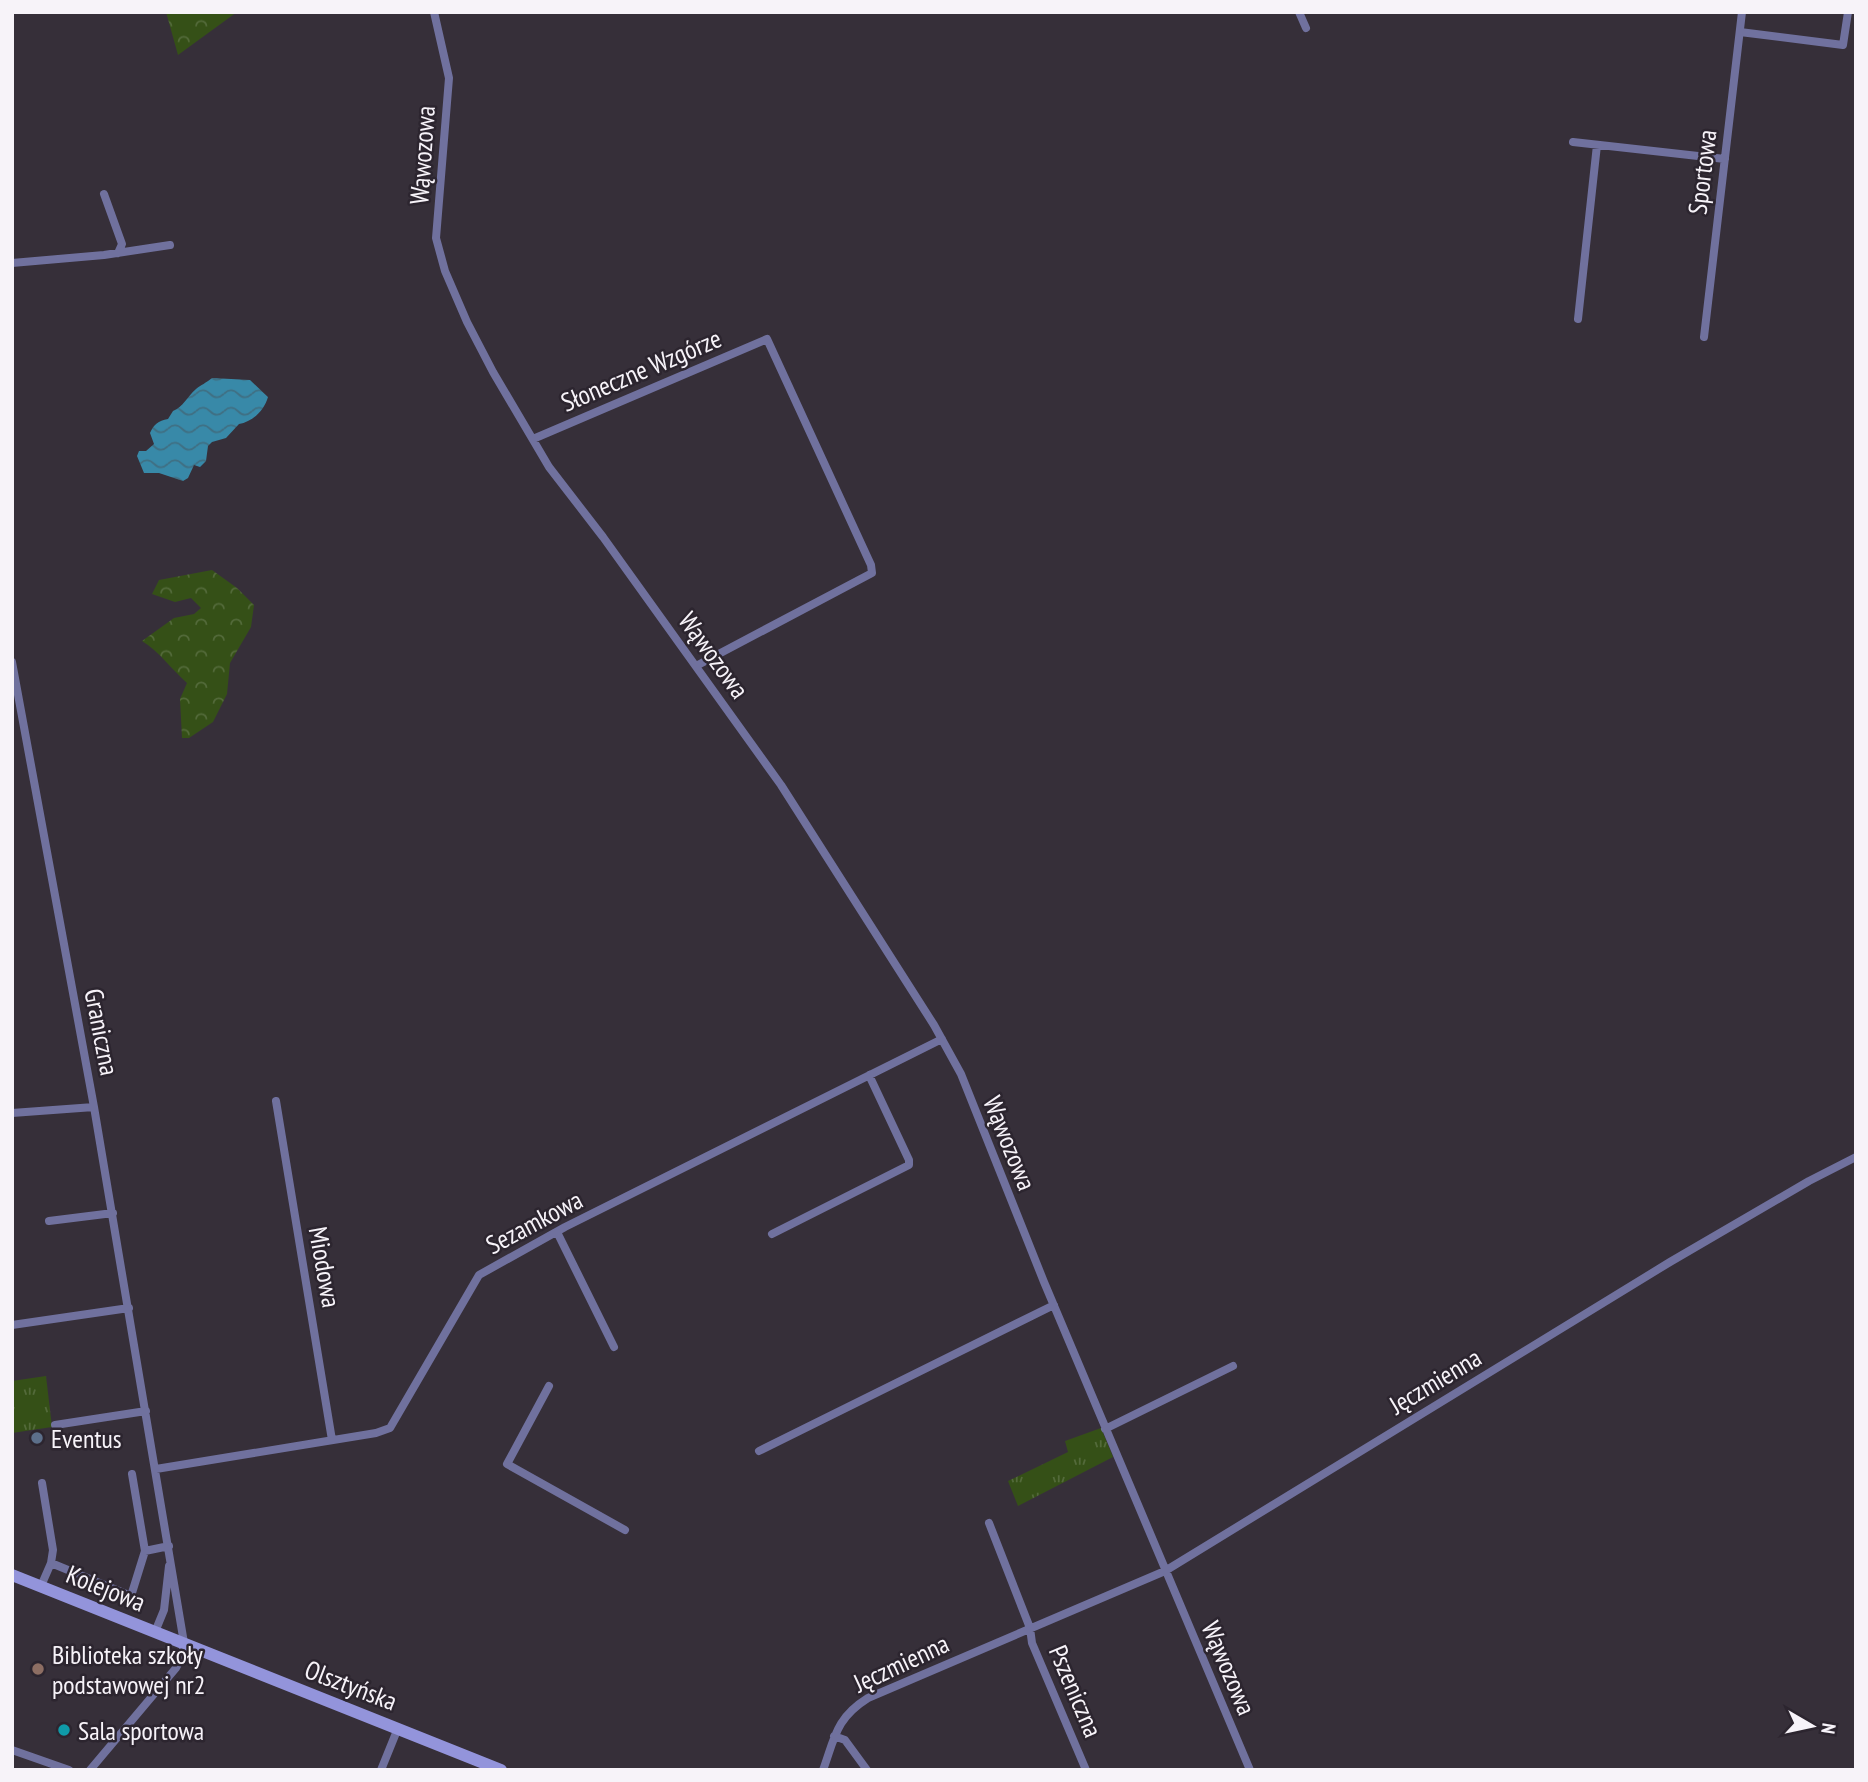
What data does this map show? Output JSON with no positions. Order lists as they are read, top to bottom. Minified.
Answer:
{"streets":{"street":["Wąwozowa","Sportowa","Słoneczne Wzgórze","Graniczna","Sezamkowa","Miodowa","Jęczmienna","Kolejowa","Olsztyńska","Pszeniczna"]},"crossings":[["Wąwozowa","Słoneczne Wzgórze"],["Wąwozowa","Sezamkowa"],["Wąwozowa","Jęczmienna"],["Graniczna","Sezamkowa"],["Graniczna","Kolejowa"],["Graniczna","Olsztyńska"],["Sezamkowa","Miodowa"],["Jęczmienna","Pszeniczna"],["Kolejowa","Olsztyńska"]],"places":["Eventus","Biblioteka szkoły podstawowej nr2","Sala sportowa"],"north":"right"}
